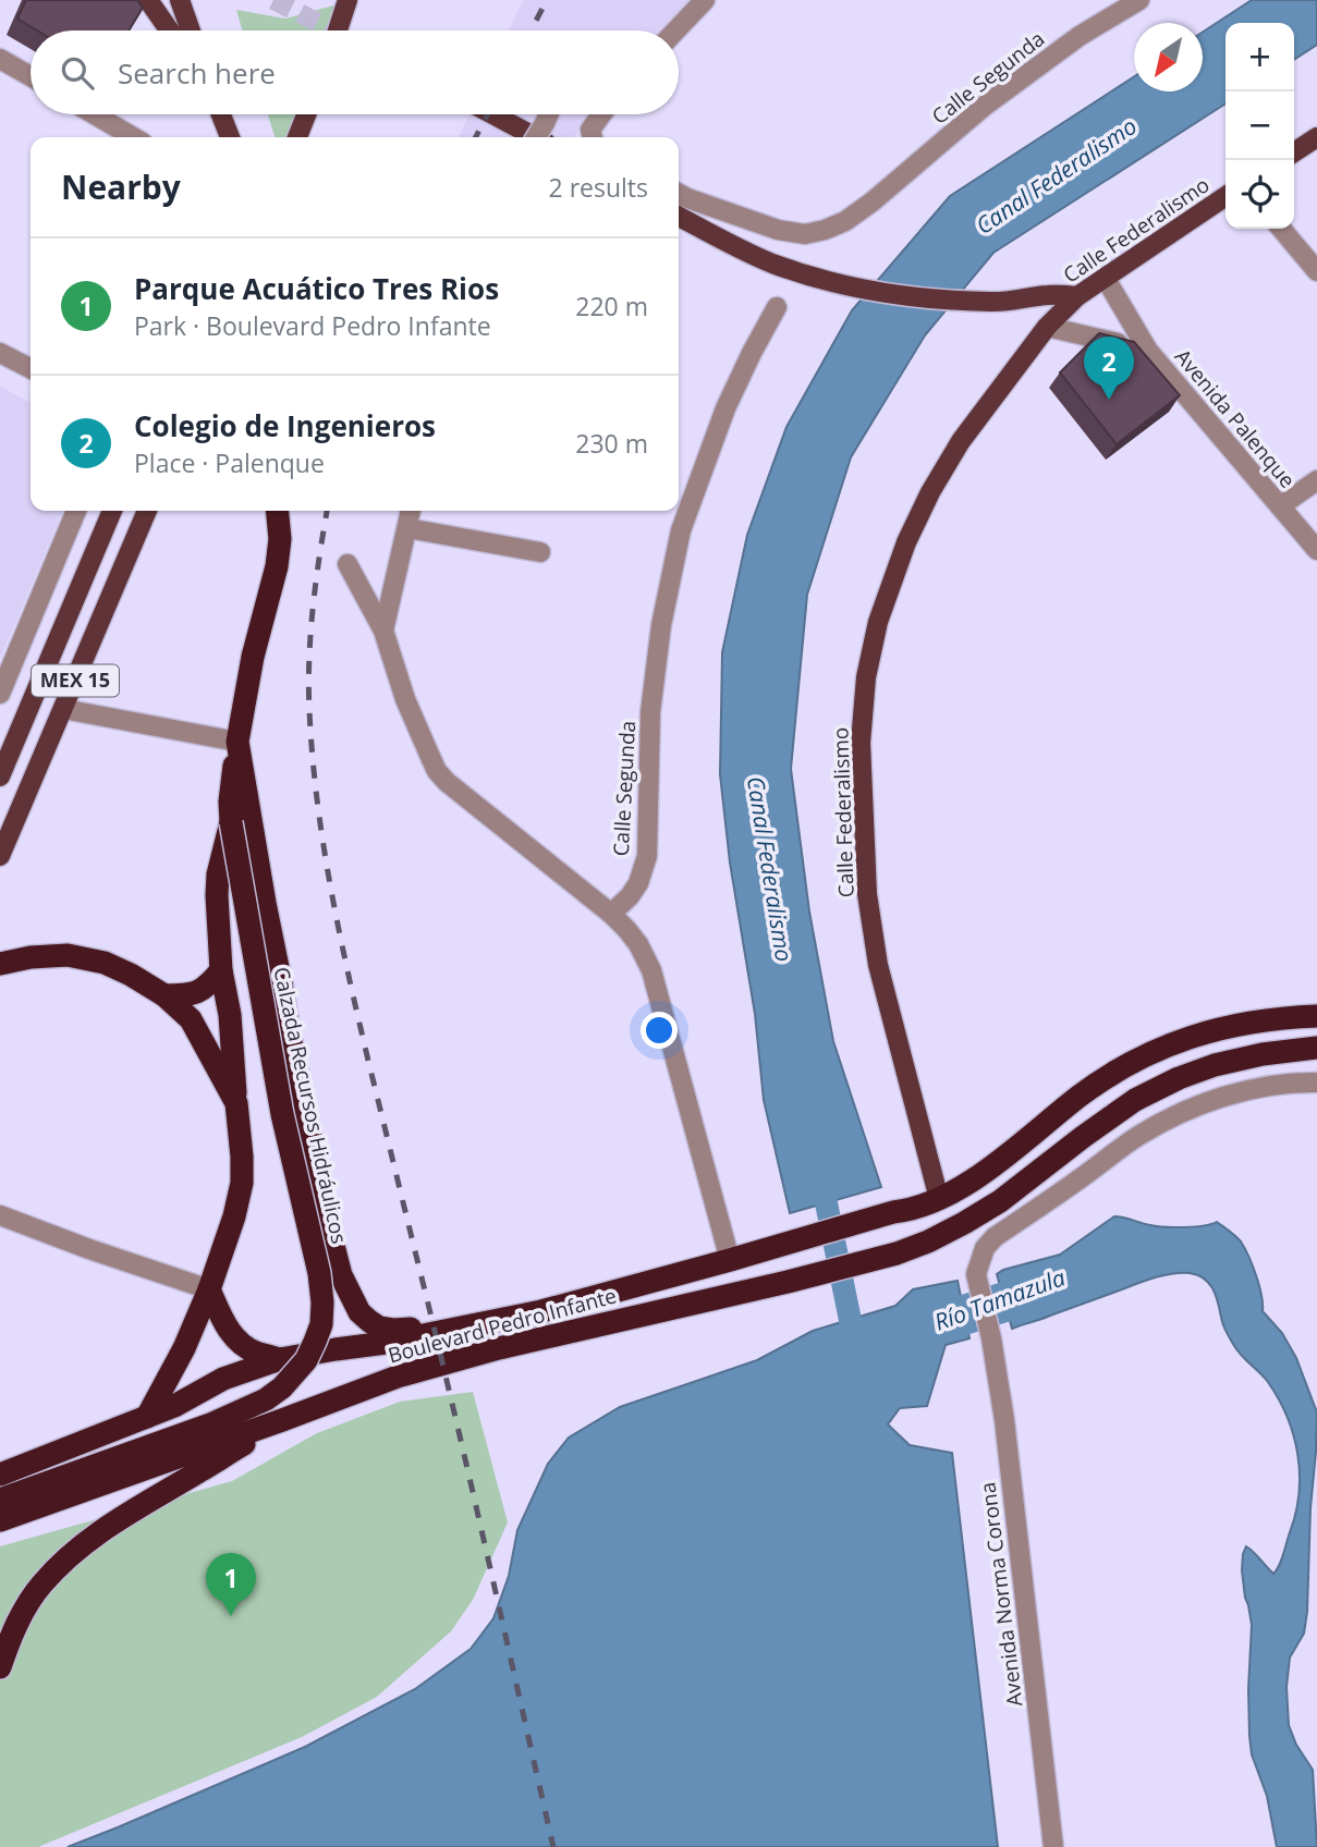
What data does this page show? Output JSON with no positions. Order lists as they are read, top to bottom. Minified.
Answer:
{"streets":{"highway":["Calzada Recursos Hidráulicos","Boulevard Pedro Infante"],"main road":["Calle Federalismo","MEX 15"],"street":["Calle Segunda","Avenida Palenque","Avenida Norma Corona"]},"crossings":[["Calle Federalismo","Avenida Palenque"],["Calle Federalismo","Boulevard Pedro Infante"],["Calzada Recursos Hidráulicos","Boulevard Pedro Infante"]],"water":["Canal Federalismo","Río Tamazula"],"north":"bottom left","page":{"map_buttons":["+","−"],"search":"Search here","heading":["Nearby","2 results"],"list":[{"mark":"1","name":"Parque Acuático Tres Rios","note":"Park · Boulevard Pedro Infante","value":"220 m"},{"mark":"2","name":"Colegio de Ingenieros","note":"Place · Palenque","value":"230 m"}],"pins":["2","1"]}}
